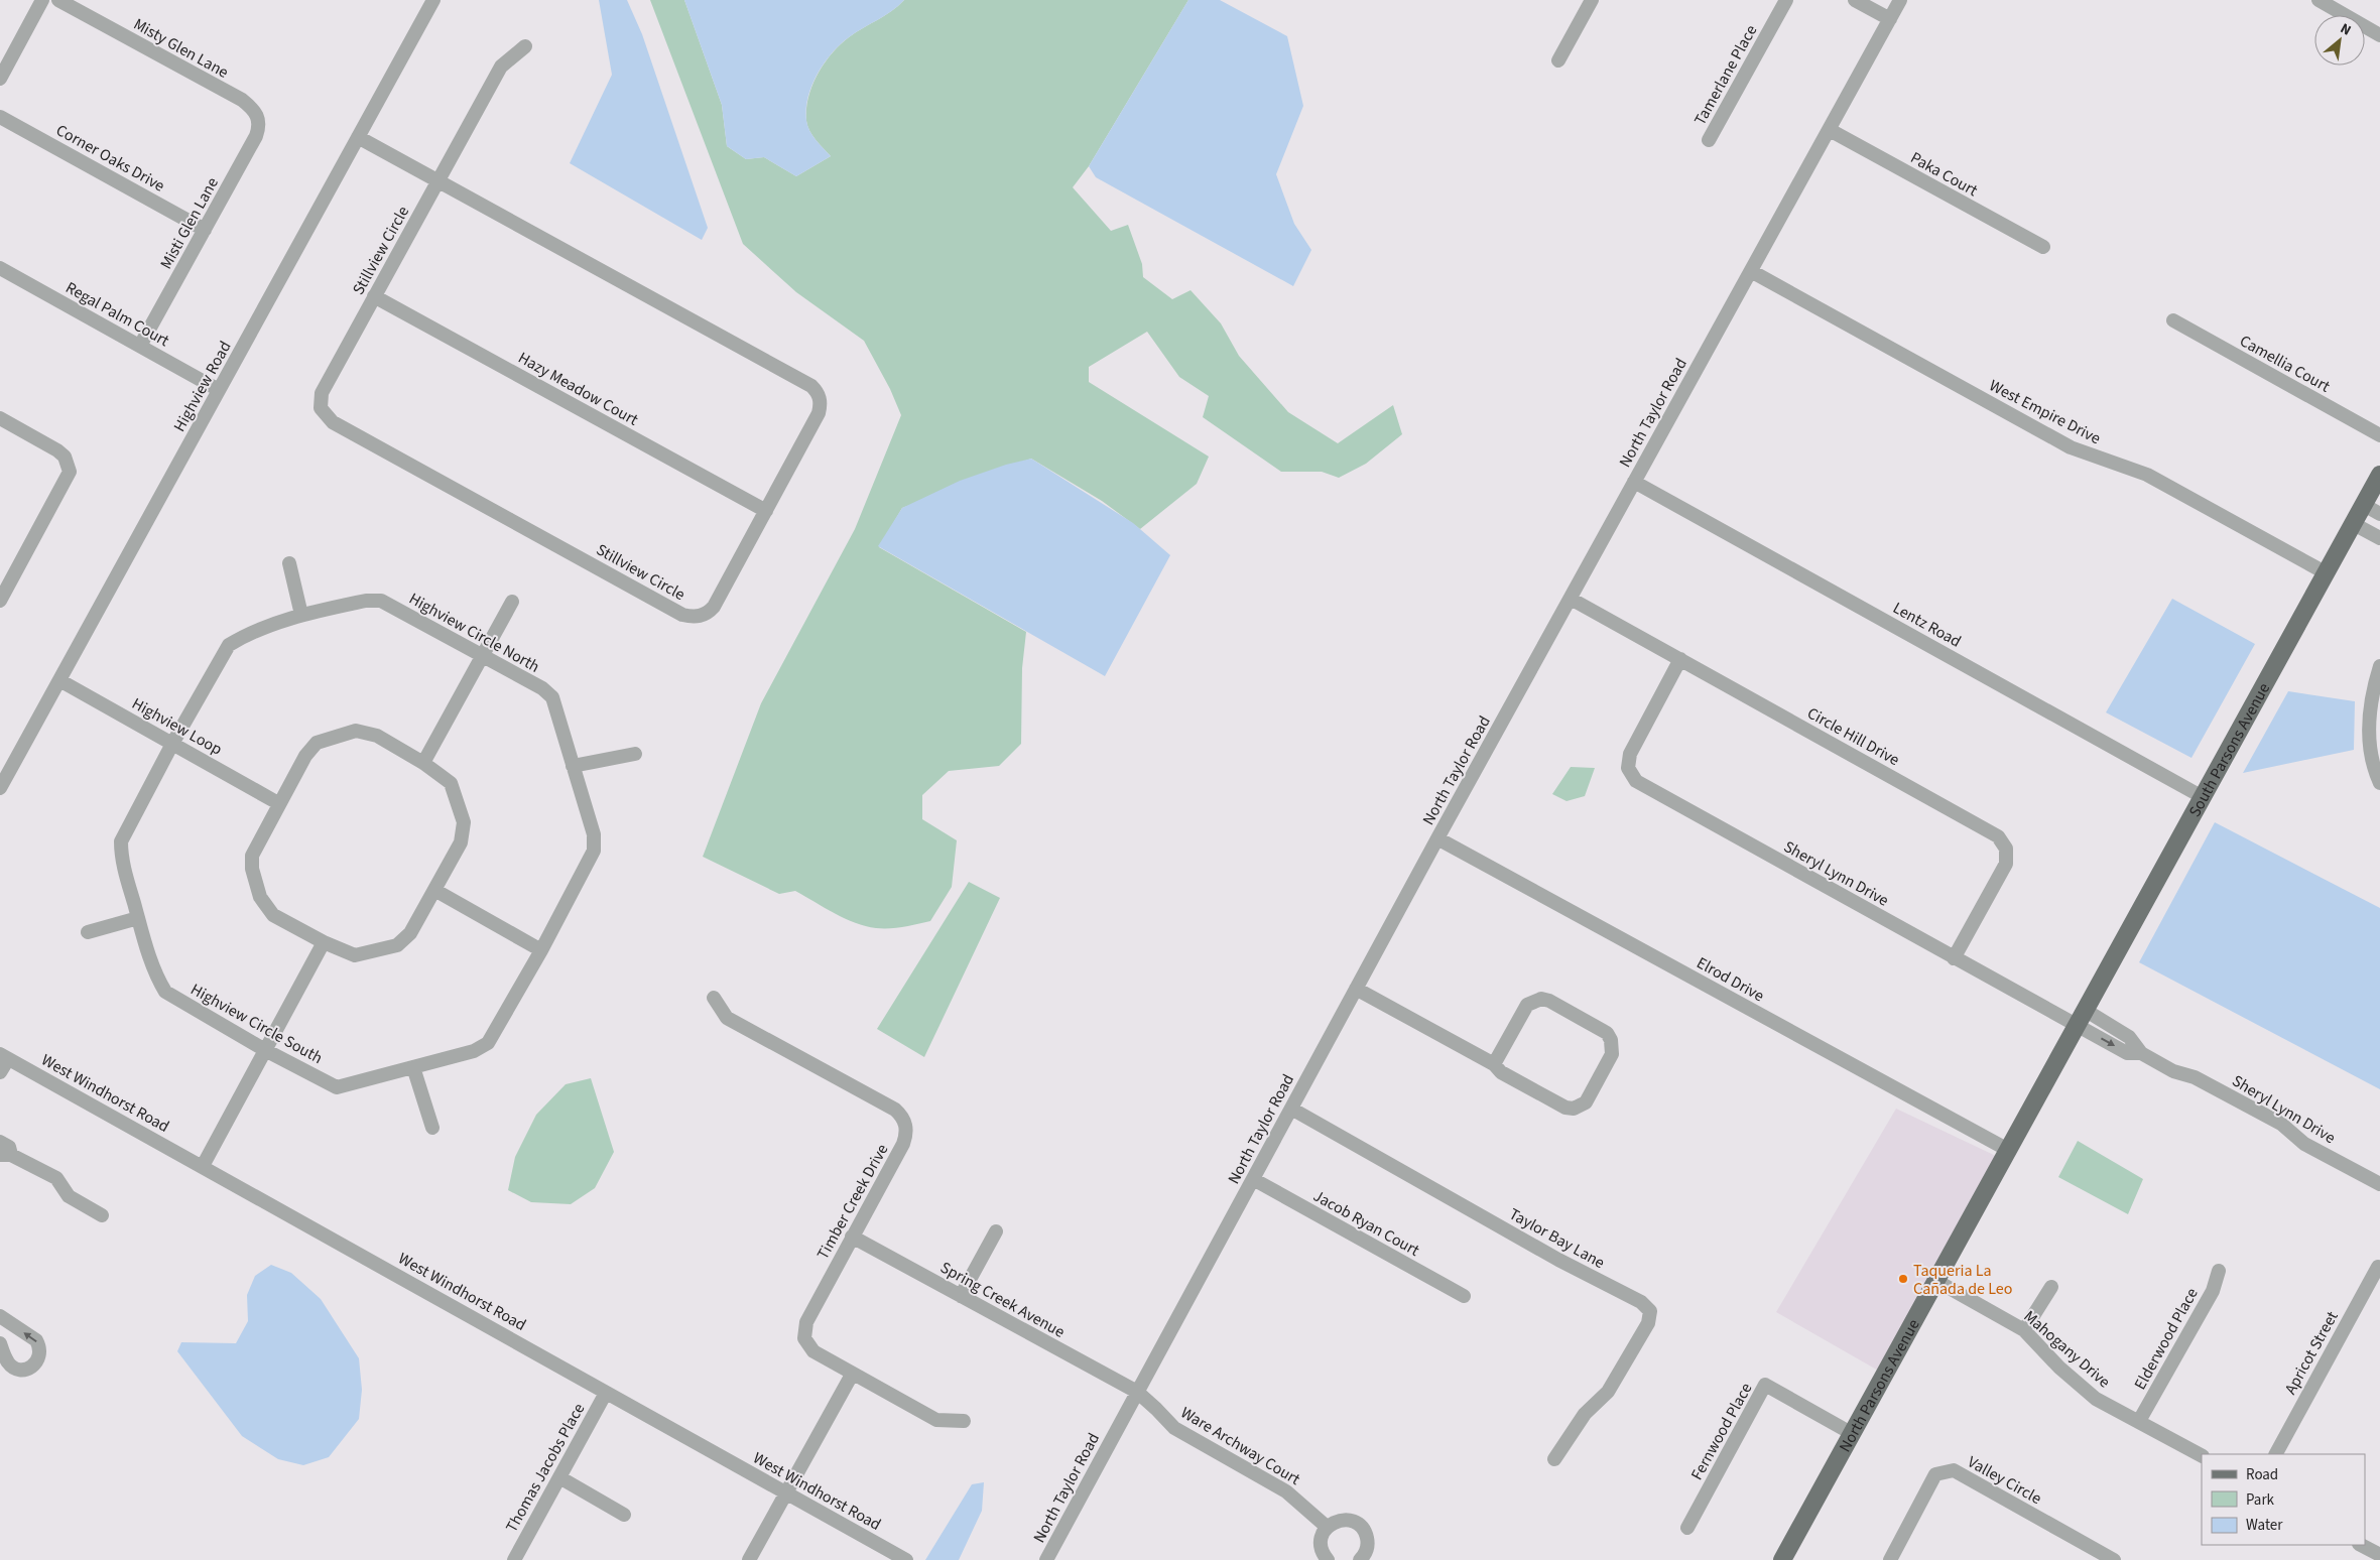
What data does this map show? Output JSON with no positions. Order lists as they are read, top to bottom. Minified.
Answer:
{"streets":{"main road":["South Parsons Avenue","North Parsons Avenue"],"street":["Misty Glen Lane","Tamerlane Place","Corner Oaks Drive","Paka Court","Misti Glen Lane","Stillview Circle","Regal Palm Court","Camellia Court","Highview Road","Hazy Meadow Court","West Empire Drive","North Taylor Road","Lentz Road","Highview Circle North","Highview Loop","Circle Hill Drive","Sheryl Lynn Drive","Elrod Drive","Highview Circle South","West Windhorst Road","Timber Creek Drive","Jacob Ryan Court","Taylor Bay Lane","Spring Creek Avenue","Elderwood Place","Mahogany Drive","Apricot Street","Fernwood Place","Ware Archway Court","Thomas Jacobs Place","Valley Circle"]},"crossings":[["Misty Glen Lane","Misti Glen Lane"],["Corner Oaks Drive","Misti Glen Lane"],["Paka Court","North Taylor Road"],["Misti Glen Lane","Regal Palm Court"],["Stillview Circle","Highview Road"],["Stillview Circle","Hazy Meadow Court"],["Regal Palm Court","Highview Road"],["Highview Road","Highview Loop"],["West Empire Drive","North Taylor Road"],["West Empire Drive","South Parsons Avenue"],["North Taylor Road","Lentz Road"],["North Taylor Road","Circle Hill Drive"],["North Taylor Road","Elrod Drive"],["North Taylor Road","Jacob Ryan Court"],["North Taylor Road","Taylor Bay Lane"],["North Taylor Road","Spring Creek Avenue"],["North Taylor Road","Ware Archway Court"],["Lentz Road","South Parsons Avenue"],["Highview Circle North","Highview Loop"],["Highview Circle North","Highview Circle South"],["Highview Loop","Highview Circle South"],["Circle Hill Drive","Sheryl Lynn Drive"],["South Parsons Avenue","Sheryl Lynn Drive"],["South Parsons Avenue","North Parsons Avenue"],["Sheryl Lynn Drive","North Parsons Avenue"],["Elrod Drive","North Parsons Avenue"],["West Windhorst Road","Thomas Jacobs Place"],["Timber Creek Drive","Spring Creek Avenue"],["Spring Creek Avenue","Ware Archway Court"],["Elderwood Place","Mahogany Drive"],["Mahogany Drive","North Parsons Avenue"],["North Parsons Avenue","Fernwood Place"]],"places":["Taqueria La Cañada de Leo"],"legend":["Road","Park","Water"],"north":"top right"}
